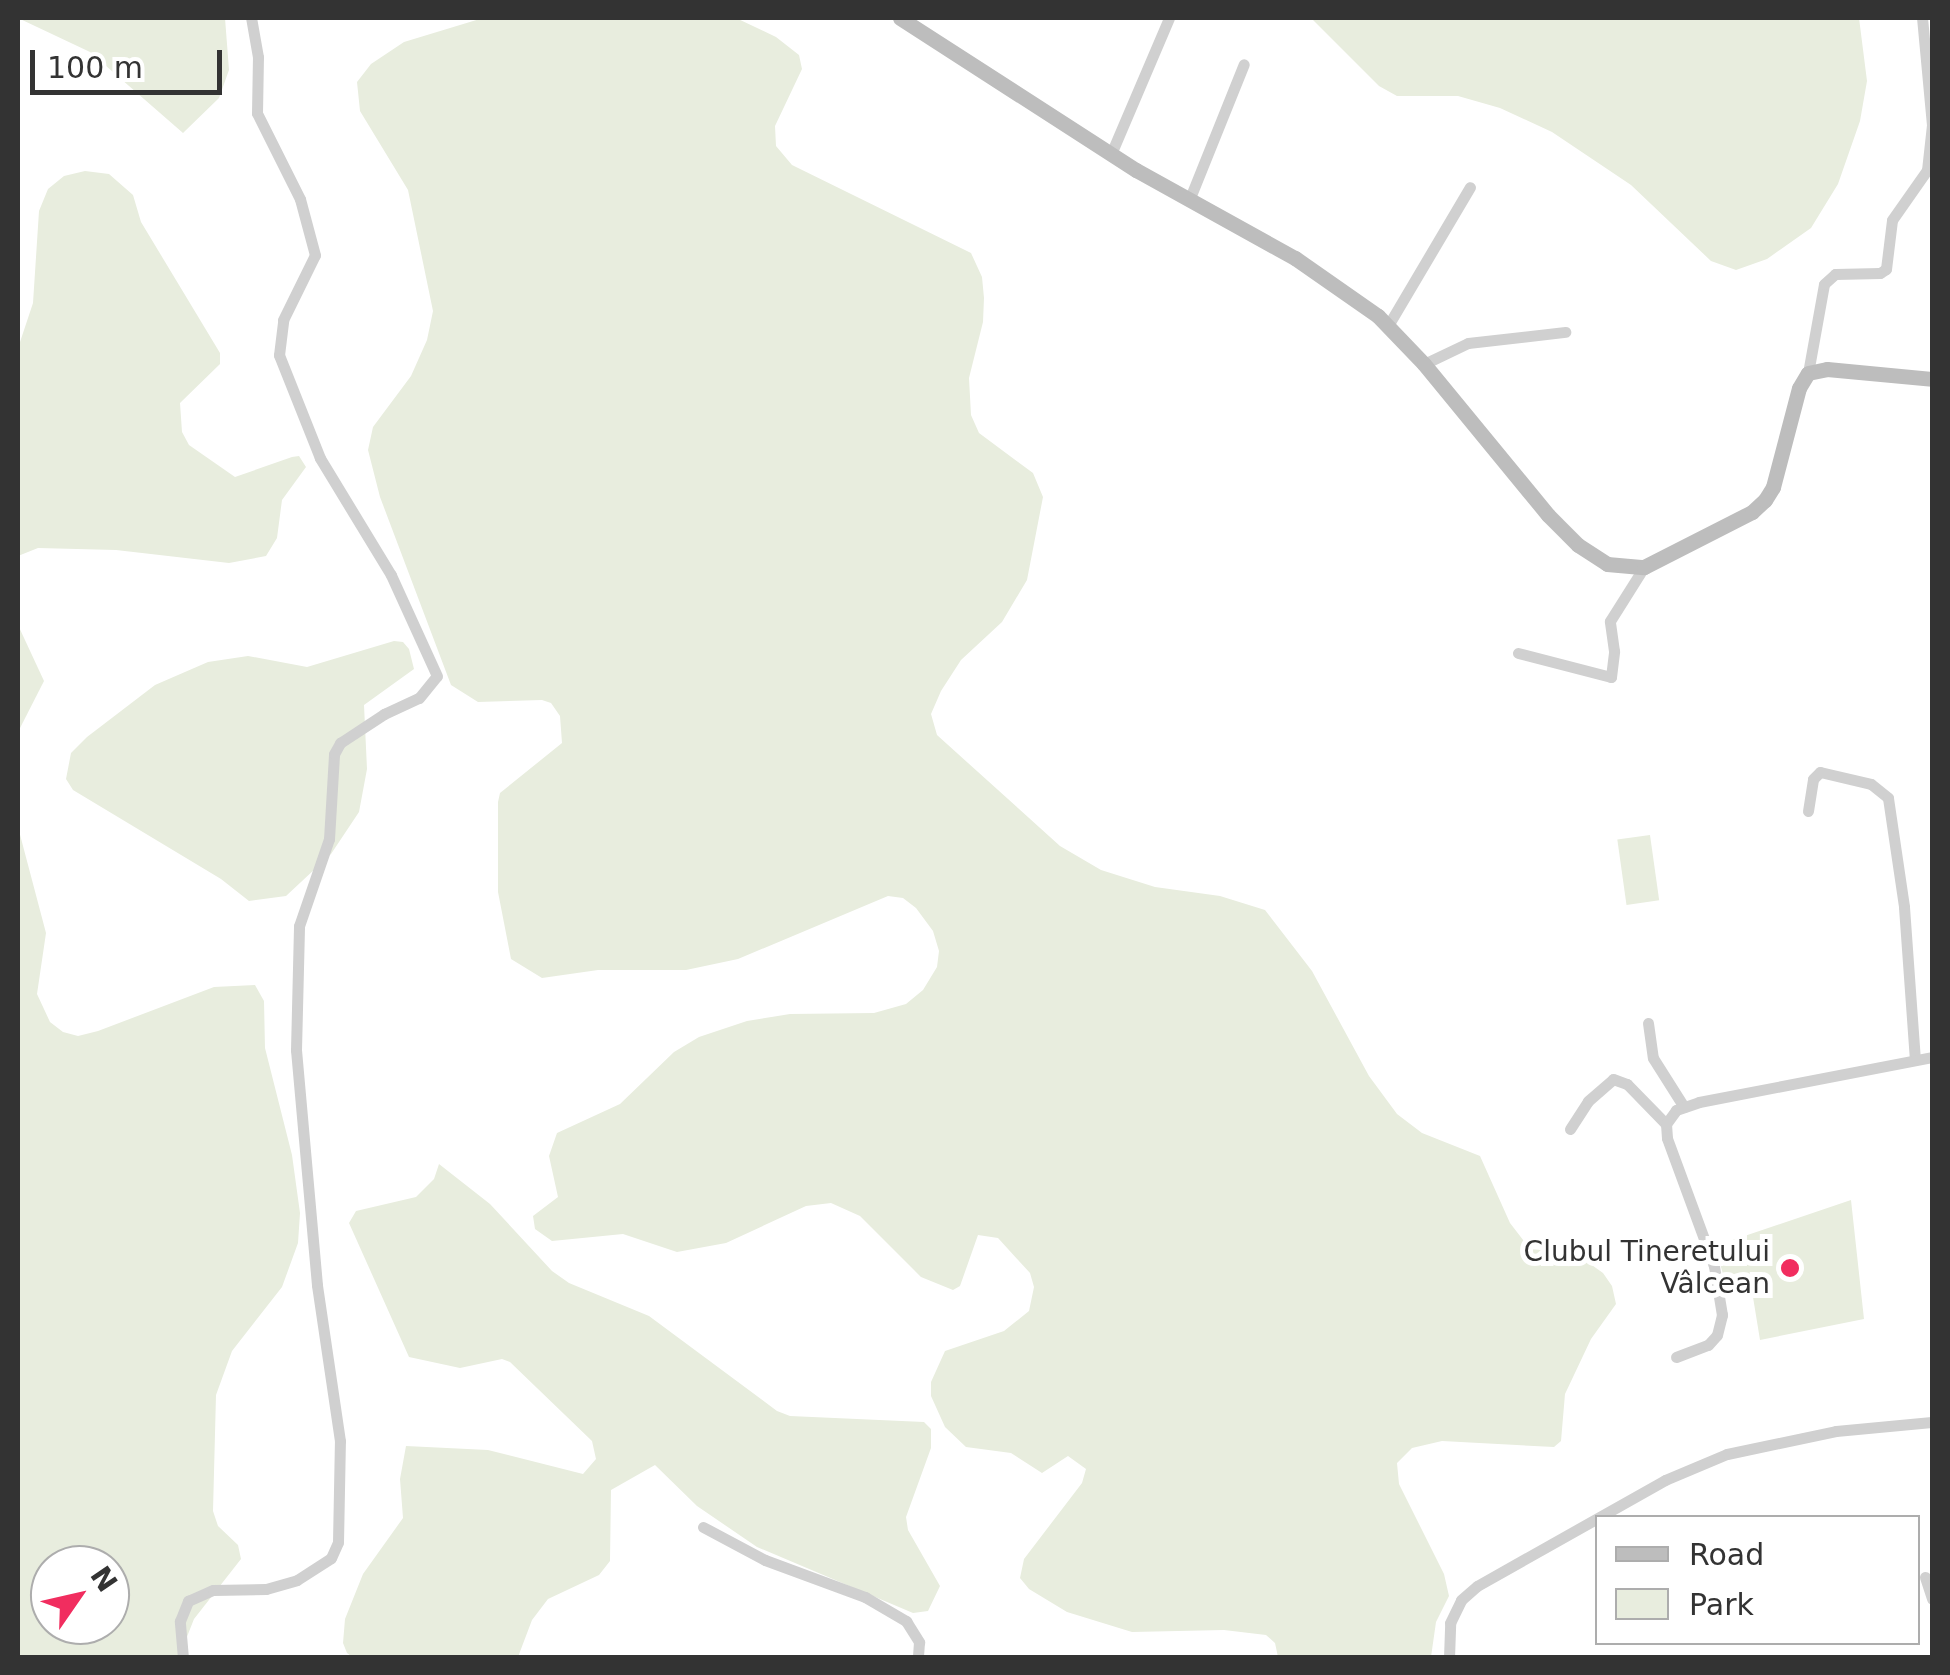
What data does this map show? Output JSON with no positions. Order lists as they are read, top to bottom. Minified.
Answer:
{"places":["Clubul Tineretului Vâlcean"],"legend":["Road","Park"],"scale_bar":"100 m","north":"top right"}
